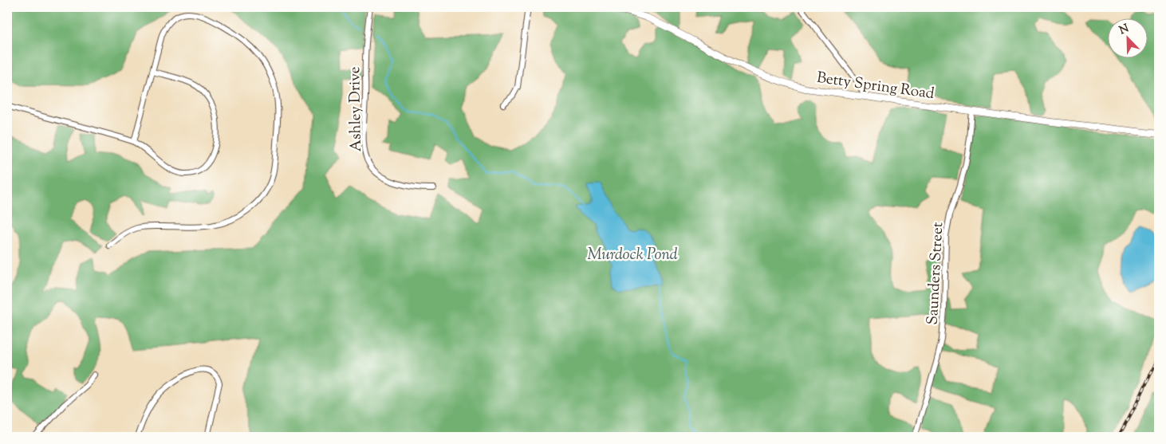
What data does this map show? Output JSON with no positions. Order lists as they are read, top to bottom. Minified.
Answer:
{"streets":{"street":["Betty Spring Road","Ashley Drive","Saunders Street"]},"crossings":[["Betty Spring Road","Saunders Street"]],"water":["Murdock Pond"],"north":"top left"}
